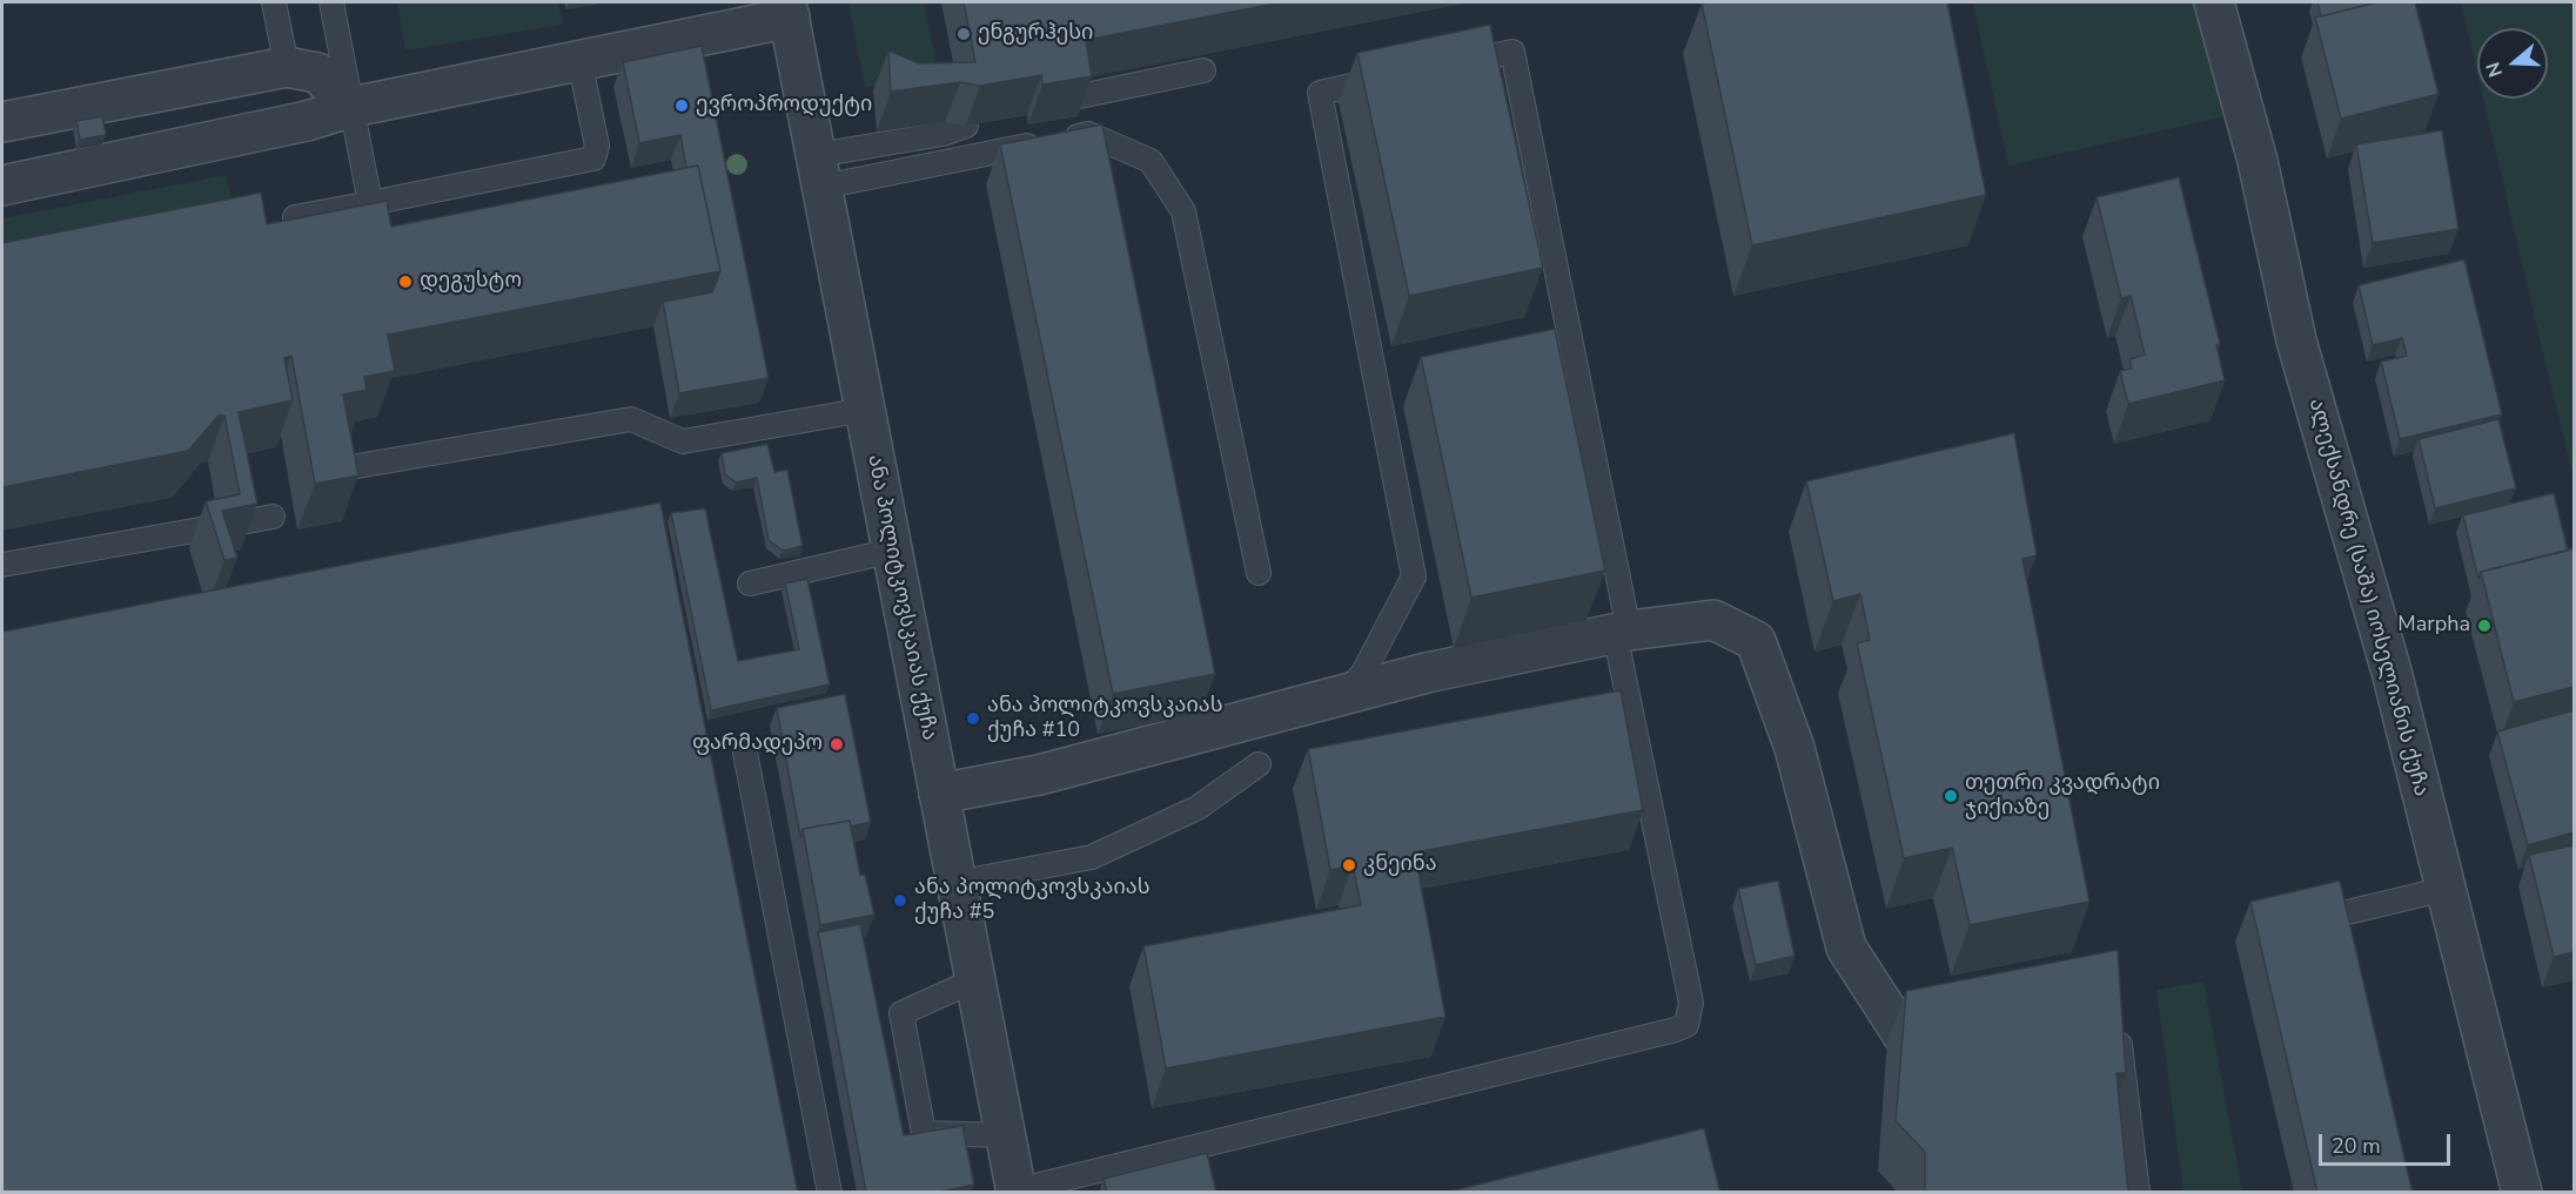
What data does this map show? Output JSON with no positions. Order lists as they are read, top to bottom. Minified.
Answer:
{"streets":{"street":["ანა პოლიტკოვსკაიას ქუჩა","ალექსანდრე (საშა) იოსელიანის ქუჩა"]},"places":["ენგურჰესი","ევროპროდუქტი","დეგუსტო","Marpha","ანა პოლიტკოვსკაიას ქუჩა #10","ფარმადეპო","თეთრი კვადრატი ჯიქიაზე","კნეინა","ანა პოლიტკოვსკაიას ქუჩა #5"],"scale_bar":"20 m","north":"left"}
